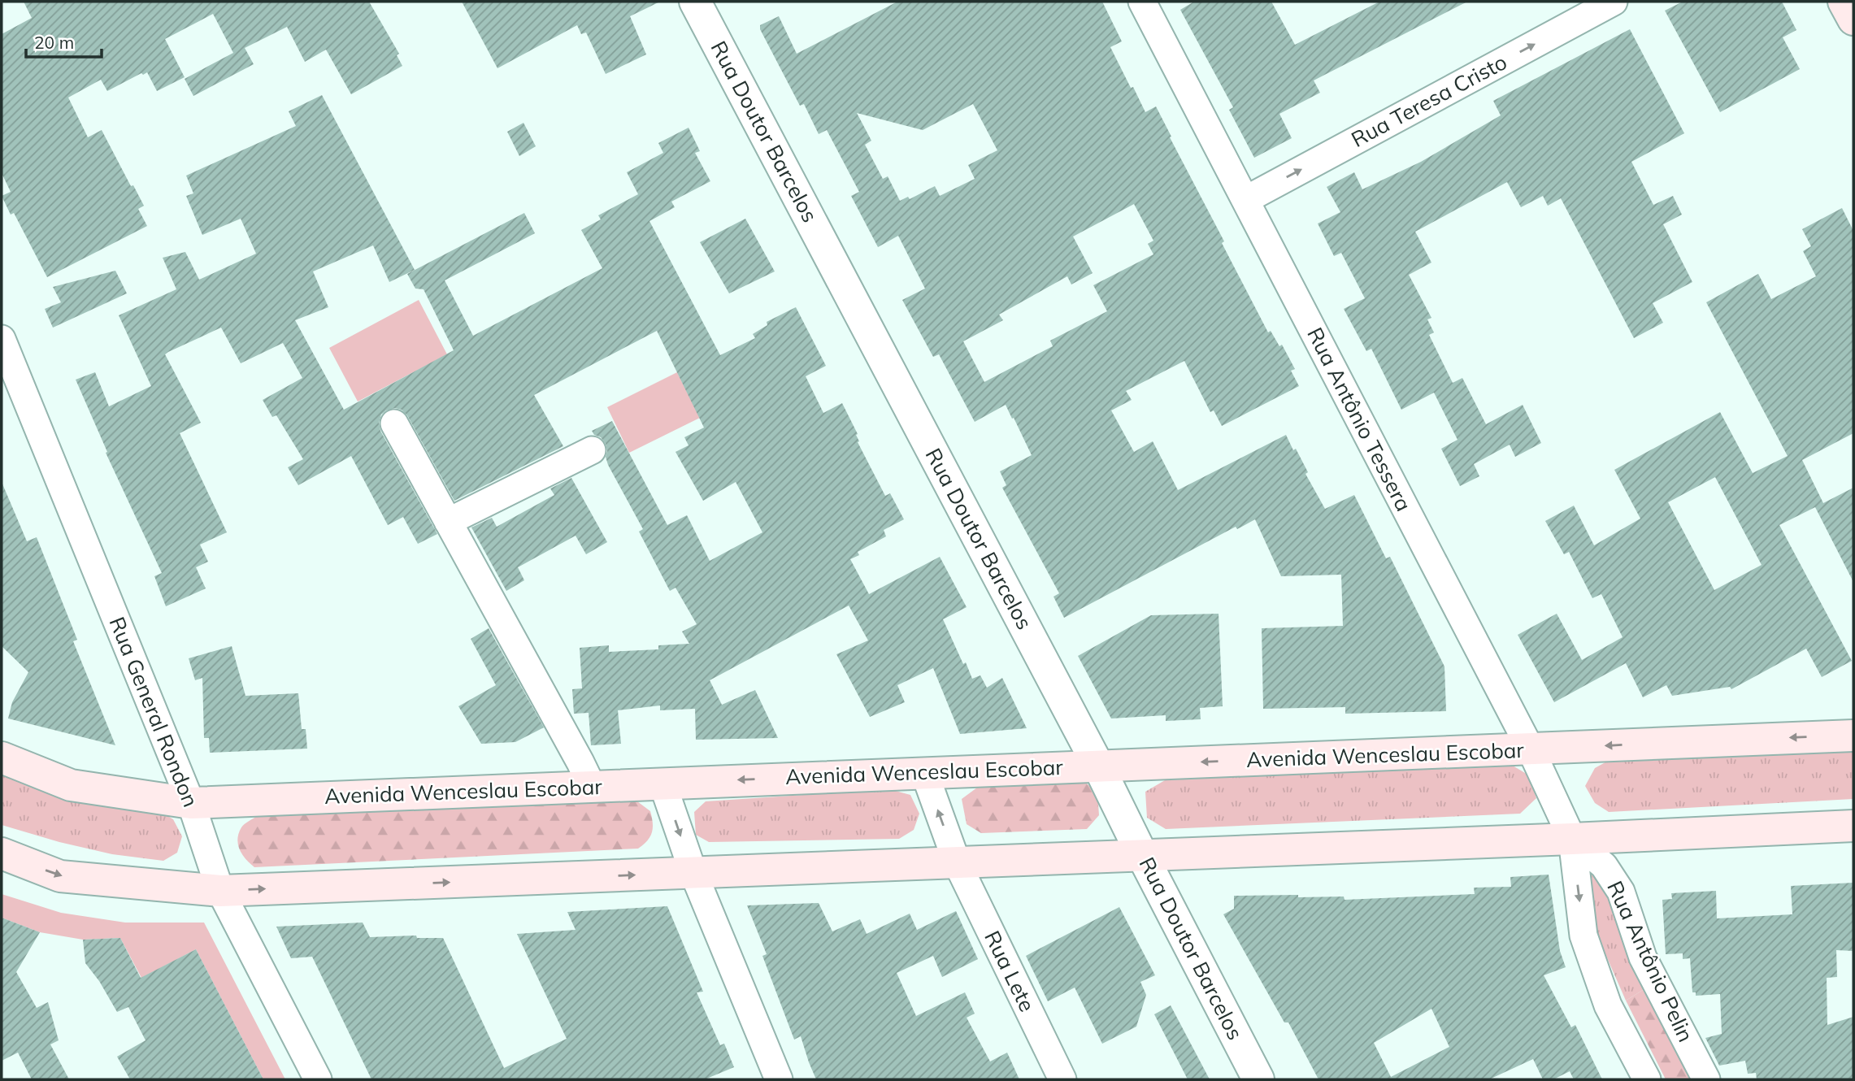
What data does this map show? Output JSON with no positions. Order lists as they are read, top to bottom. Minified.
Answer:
{"streets":{"main road":["Avenida Wenceslau Escobar"],"street":["Rua Teresa Cristo","Rua Doutor Barcelos","Rua Antônio Tessera","Rua General Rondon","Rua Antônio Pelin","Rua Lete"]},"crossings":[["Rua Teresa Cristo","Rua Antônio Tessera"],["Rua Doutor Barcelos","Avenida Wenceslau Escobar"],["Rua Antônio Tessera","Avenida Wenceslau Escobar"],["Rua Antônio Tessera","Rua Antônio Pelin"],["Rua General Rondon","Avenida Wenceslau Escobar"],["Avenida Wenceslau Escobar","Rua Lete"]],"one_way":["Rua Teresa Cristo"],"scale_bar":"20 m"}
